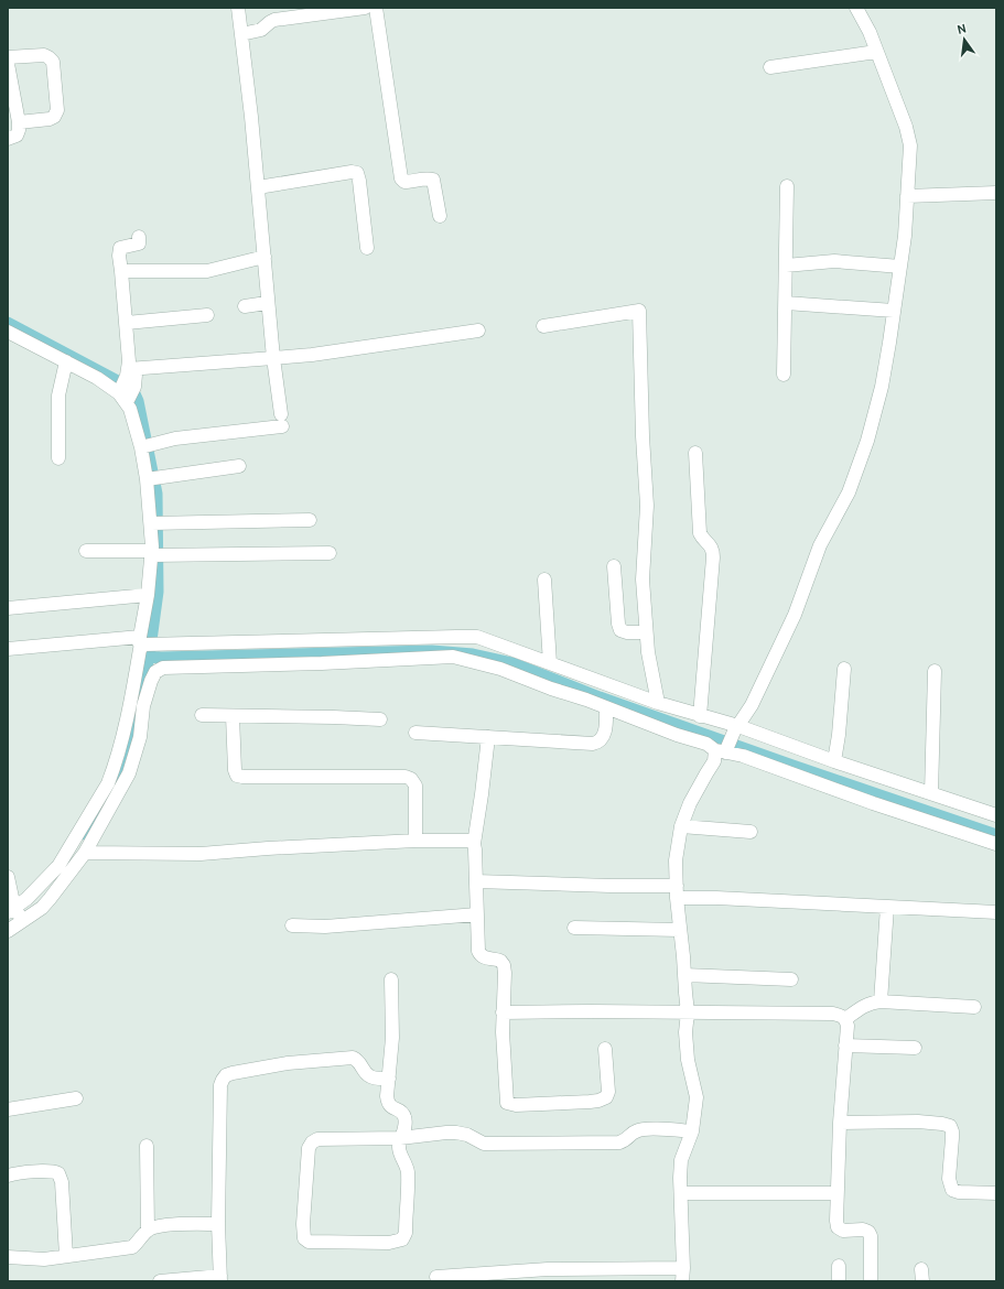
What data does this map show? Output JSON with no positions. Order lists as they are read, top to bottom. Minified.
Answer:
{"north":"top"}
